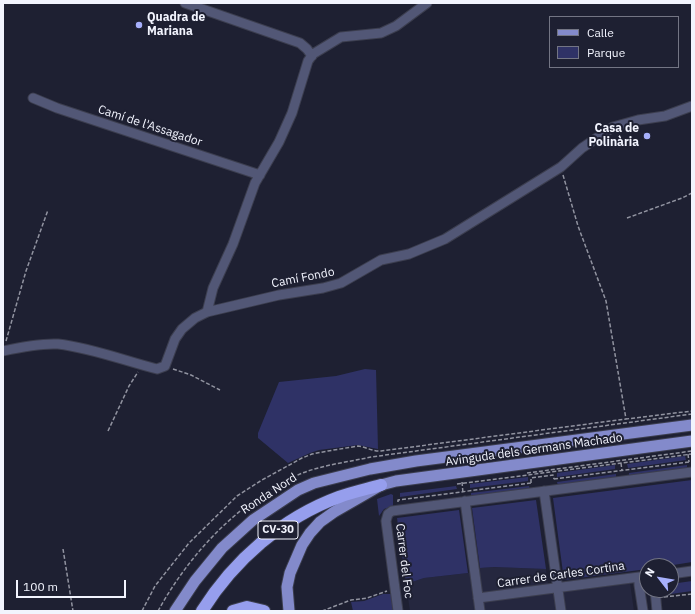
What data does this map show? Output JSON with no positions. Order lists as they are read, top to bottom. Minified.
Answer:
{"streets":{"highway":["CV-30"],"main road":["Avinguda dels Germans Machado","Ronda Nord"],"street":["Camí de l'Assagador","Camí Fondo","Carrer del Foc","Carrer de Carles Cortina"]},"crossings":[["Avinguda dels Germans Machado","Ronda Nord"],["Avinguda dels Germans Machado","CV-30"]],"places":["Quadra de Mariana","Casa de Polinària"],"legend":["Calle","Parque"],"scale_bar":"100 m","north":"top left"}
